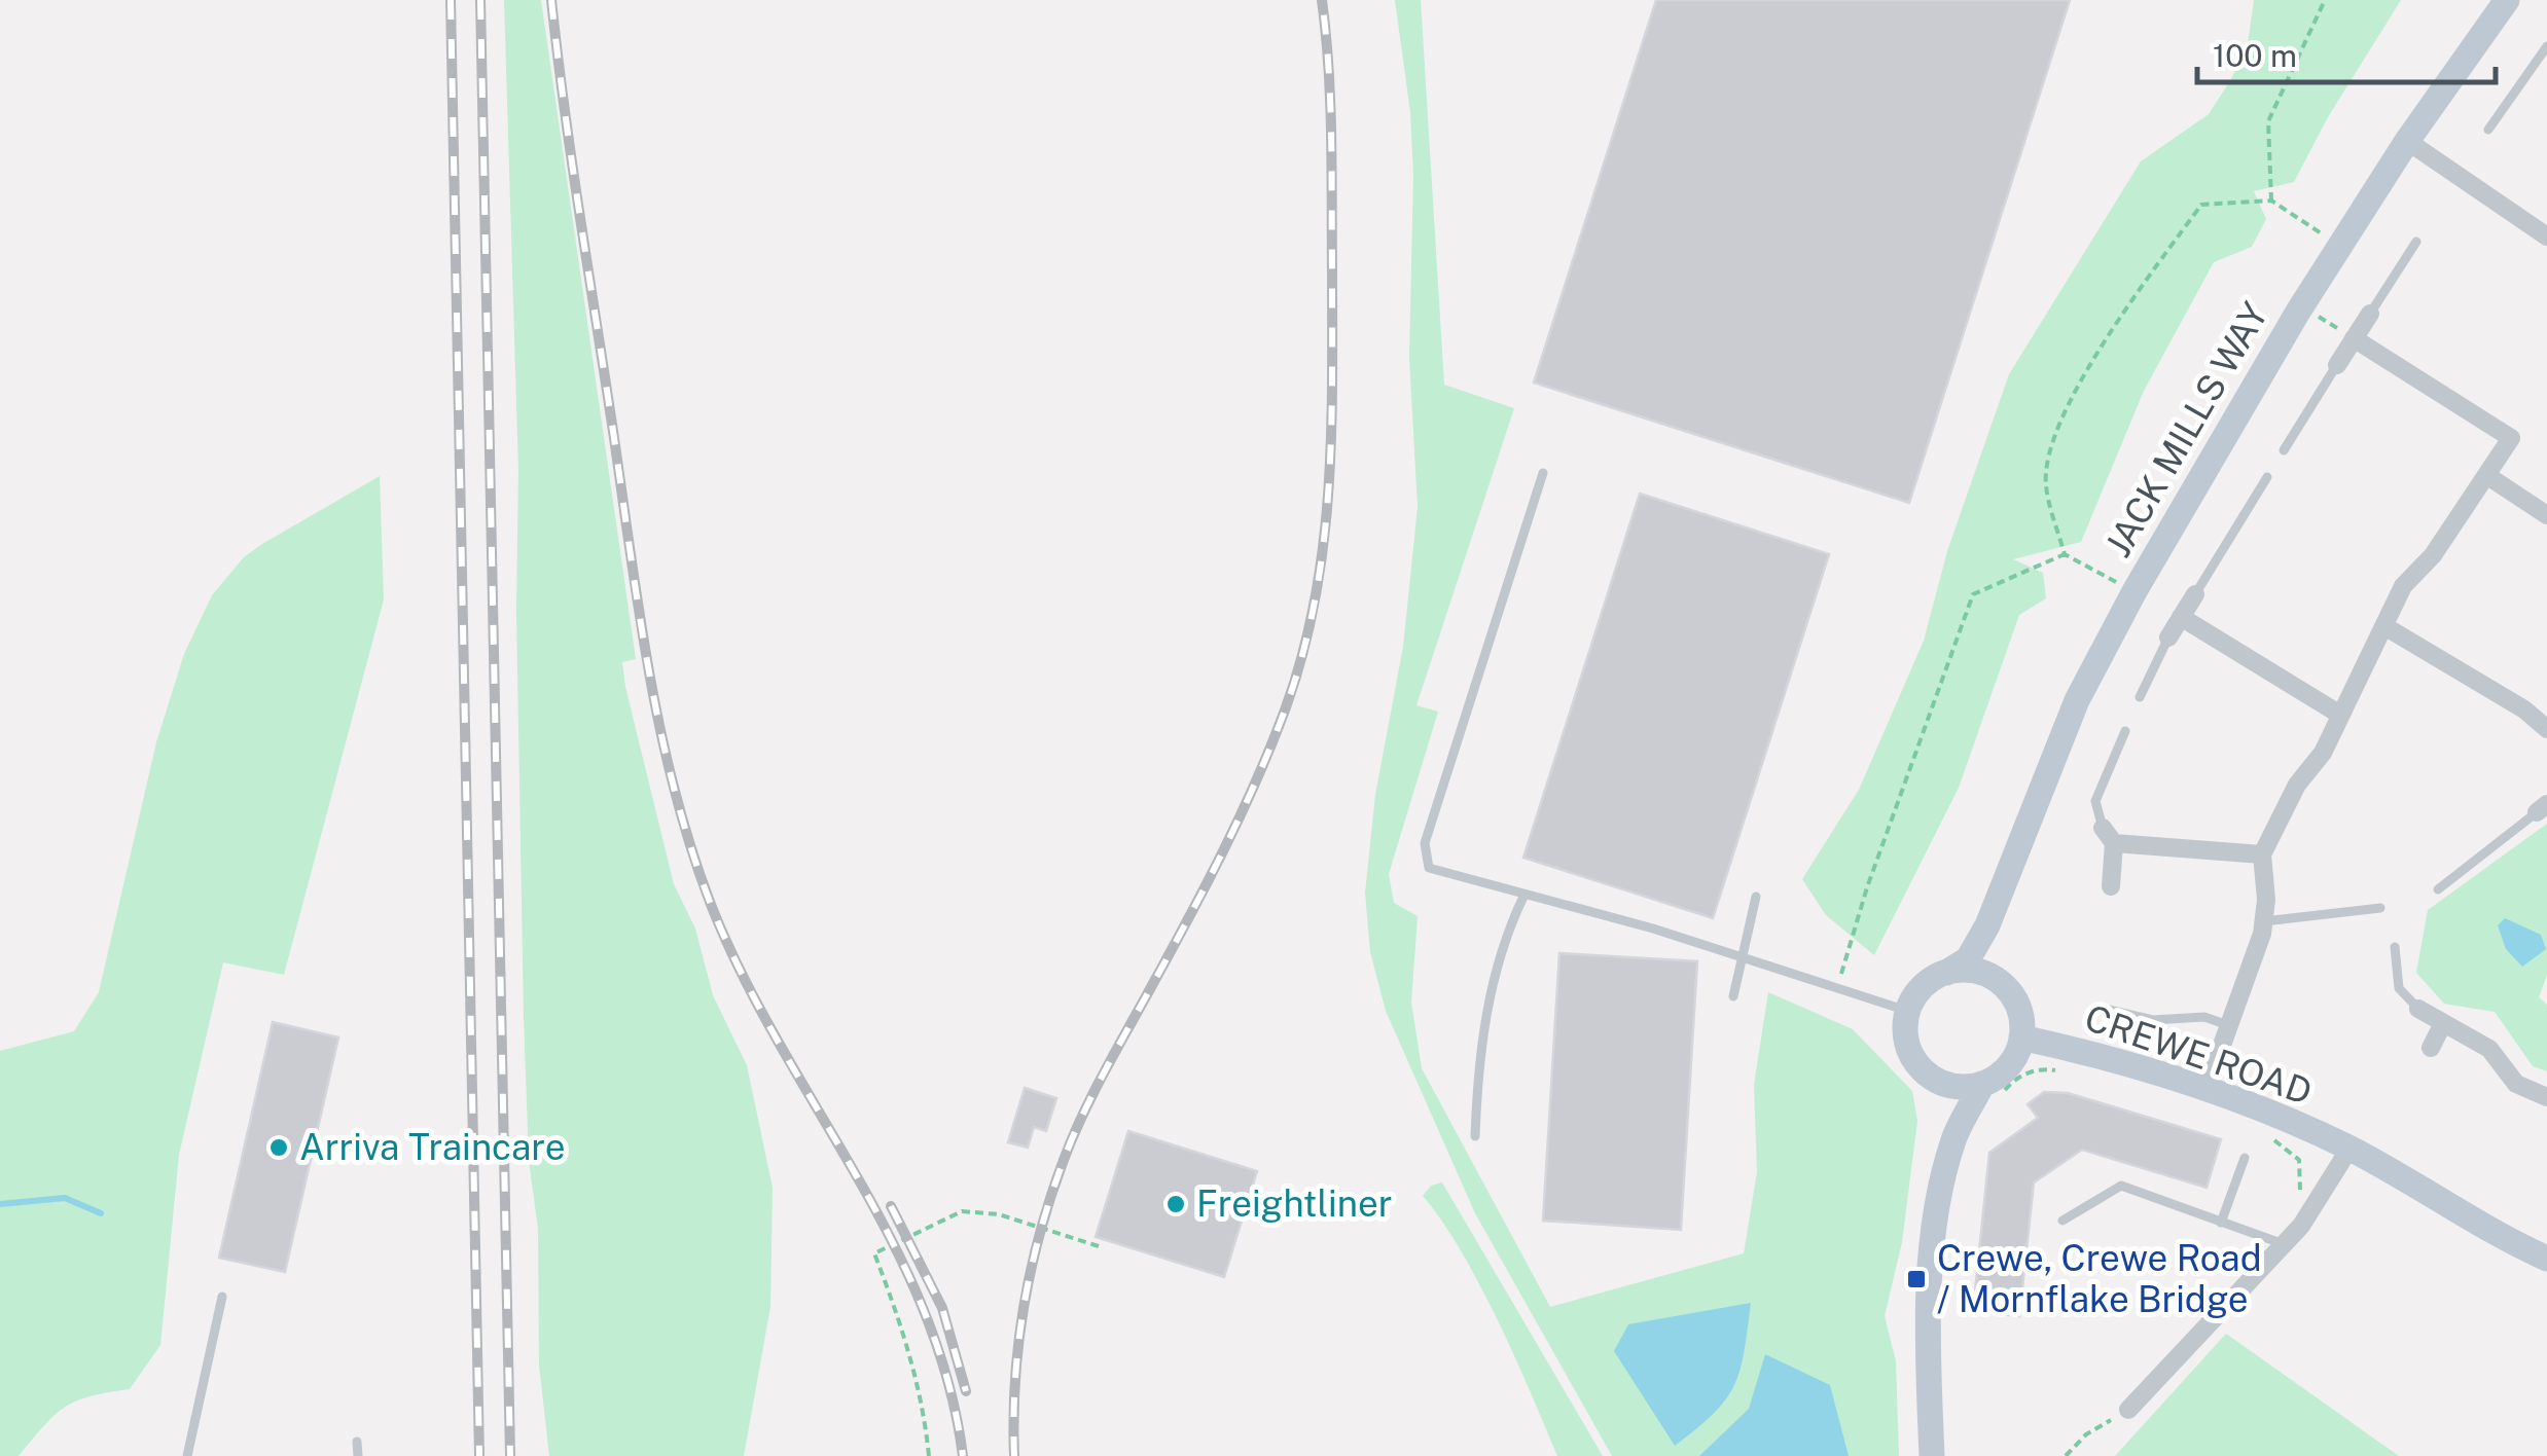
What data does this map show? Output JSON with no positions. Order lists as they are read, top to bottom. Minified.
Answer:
{"streets":{"main road":["JACK MILLS WAY","CREWE ROAD"]},"crossings":[["JACK MILLS WAY","CREWE ROAD"]],"places":{"other":["Arriva Traincare","Freightliner"],"transit":["Crewe, Crewe Road / Mornflake Bridge"]},"scale_bar":"100 m"}
